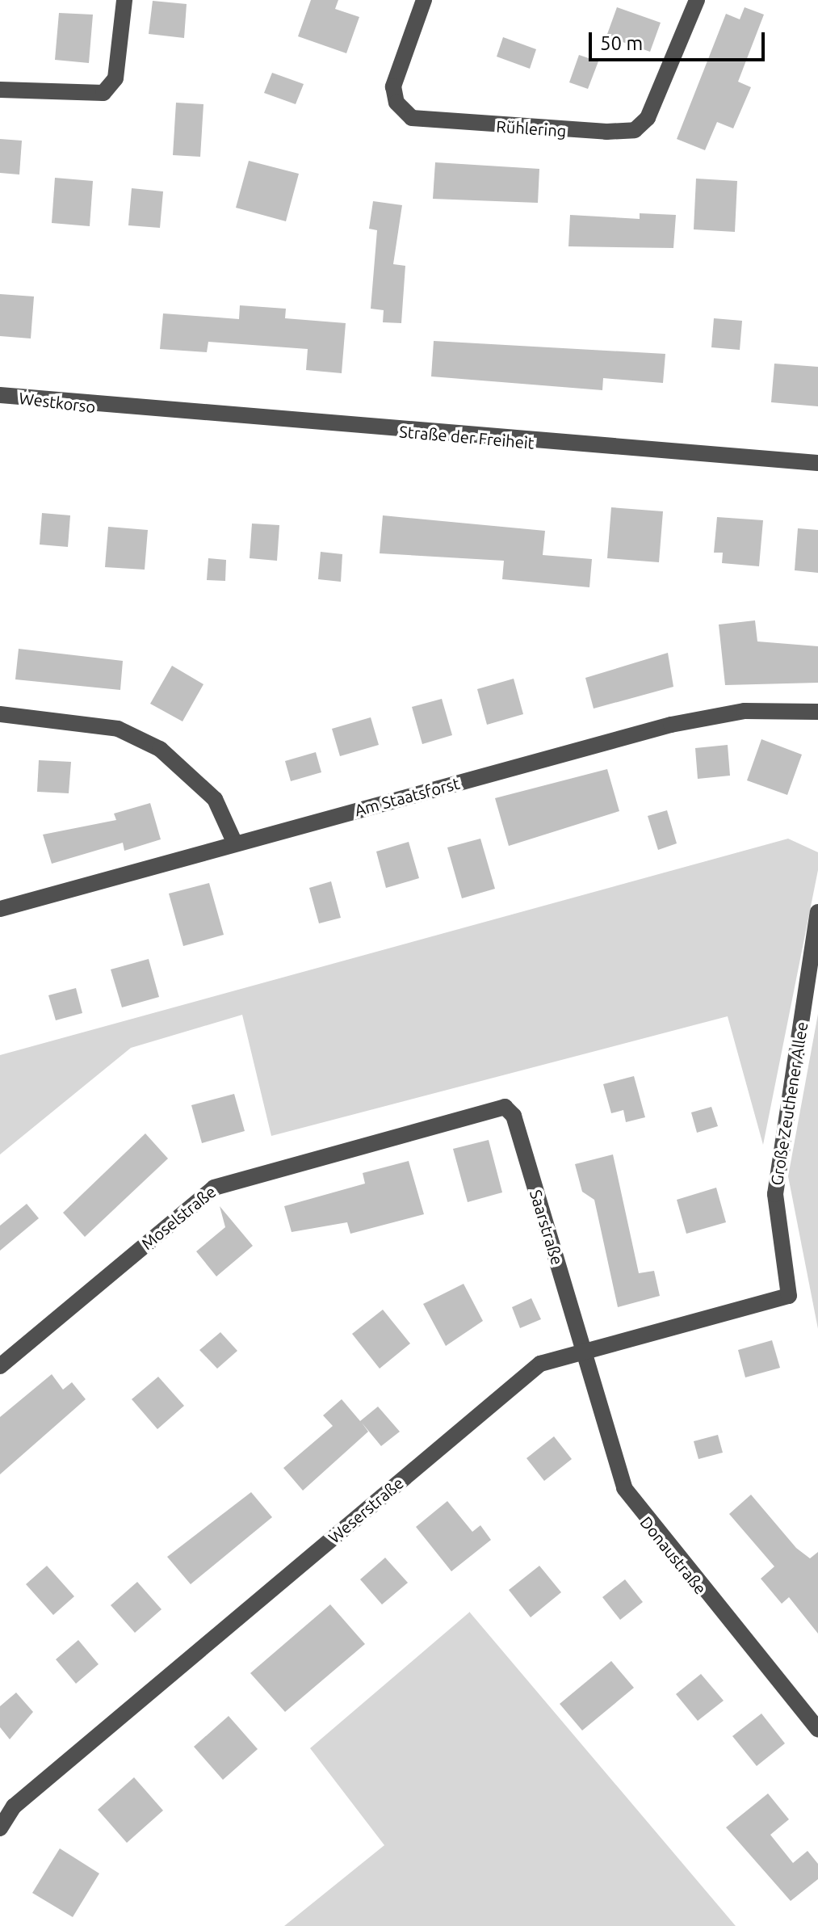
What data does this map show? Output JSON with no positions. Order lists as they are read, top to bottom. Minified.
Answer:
{"streets":{"street":["Rühlering","Westkorso","Straße der Freiheit","Am Staatsforst","Große Zeuthener Allee","Moselstraße","Saarstraße","Weserstraße","Donaustraße"]},"crossings":[["Westkorso","Straße der Freiheit"],["Große Zeuthener Allee","Weserstraße"],["Moselstraße","Saarstraße"],["Saarstraße","Weserstraße"],["Saarstraße","Donaustraße"],["Weserstraße","Donaustraße"]],"scale_bar":"50 m"}
